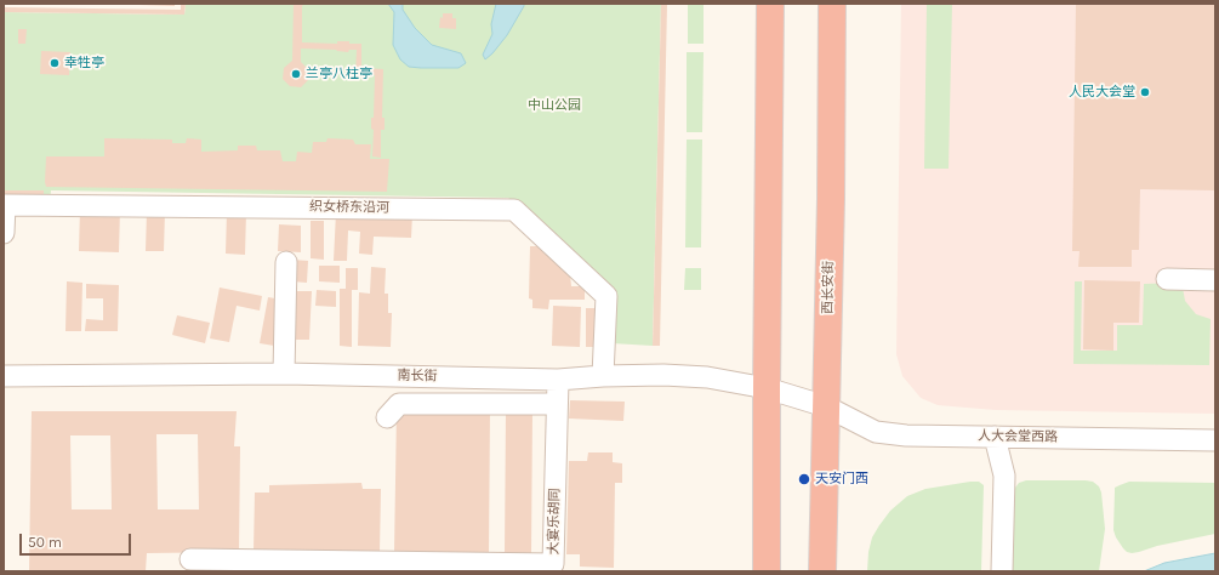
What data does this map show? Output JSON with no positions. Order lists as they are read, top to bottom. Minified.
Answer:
{"streets":{"highway":["西长安街"],"street":["织女桥东沿河","南长街","人大会堂西路","大宴乐胡同"]},"crossings":[["织女桥东沿河","南长街"],["西长安街","南长街"],["西长安街","人大会堂西路"],["南长街","人大会堂西路"],["南长街","大宴乐胡同"]],"parks":["中山公园"],"places":["幸牲亭","兰亭八柱亭","人民大会堂","天安门西"],"scale_bar":"50 m"}
